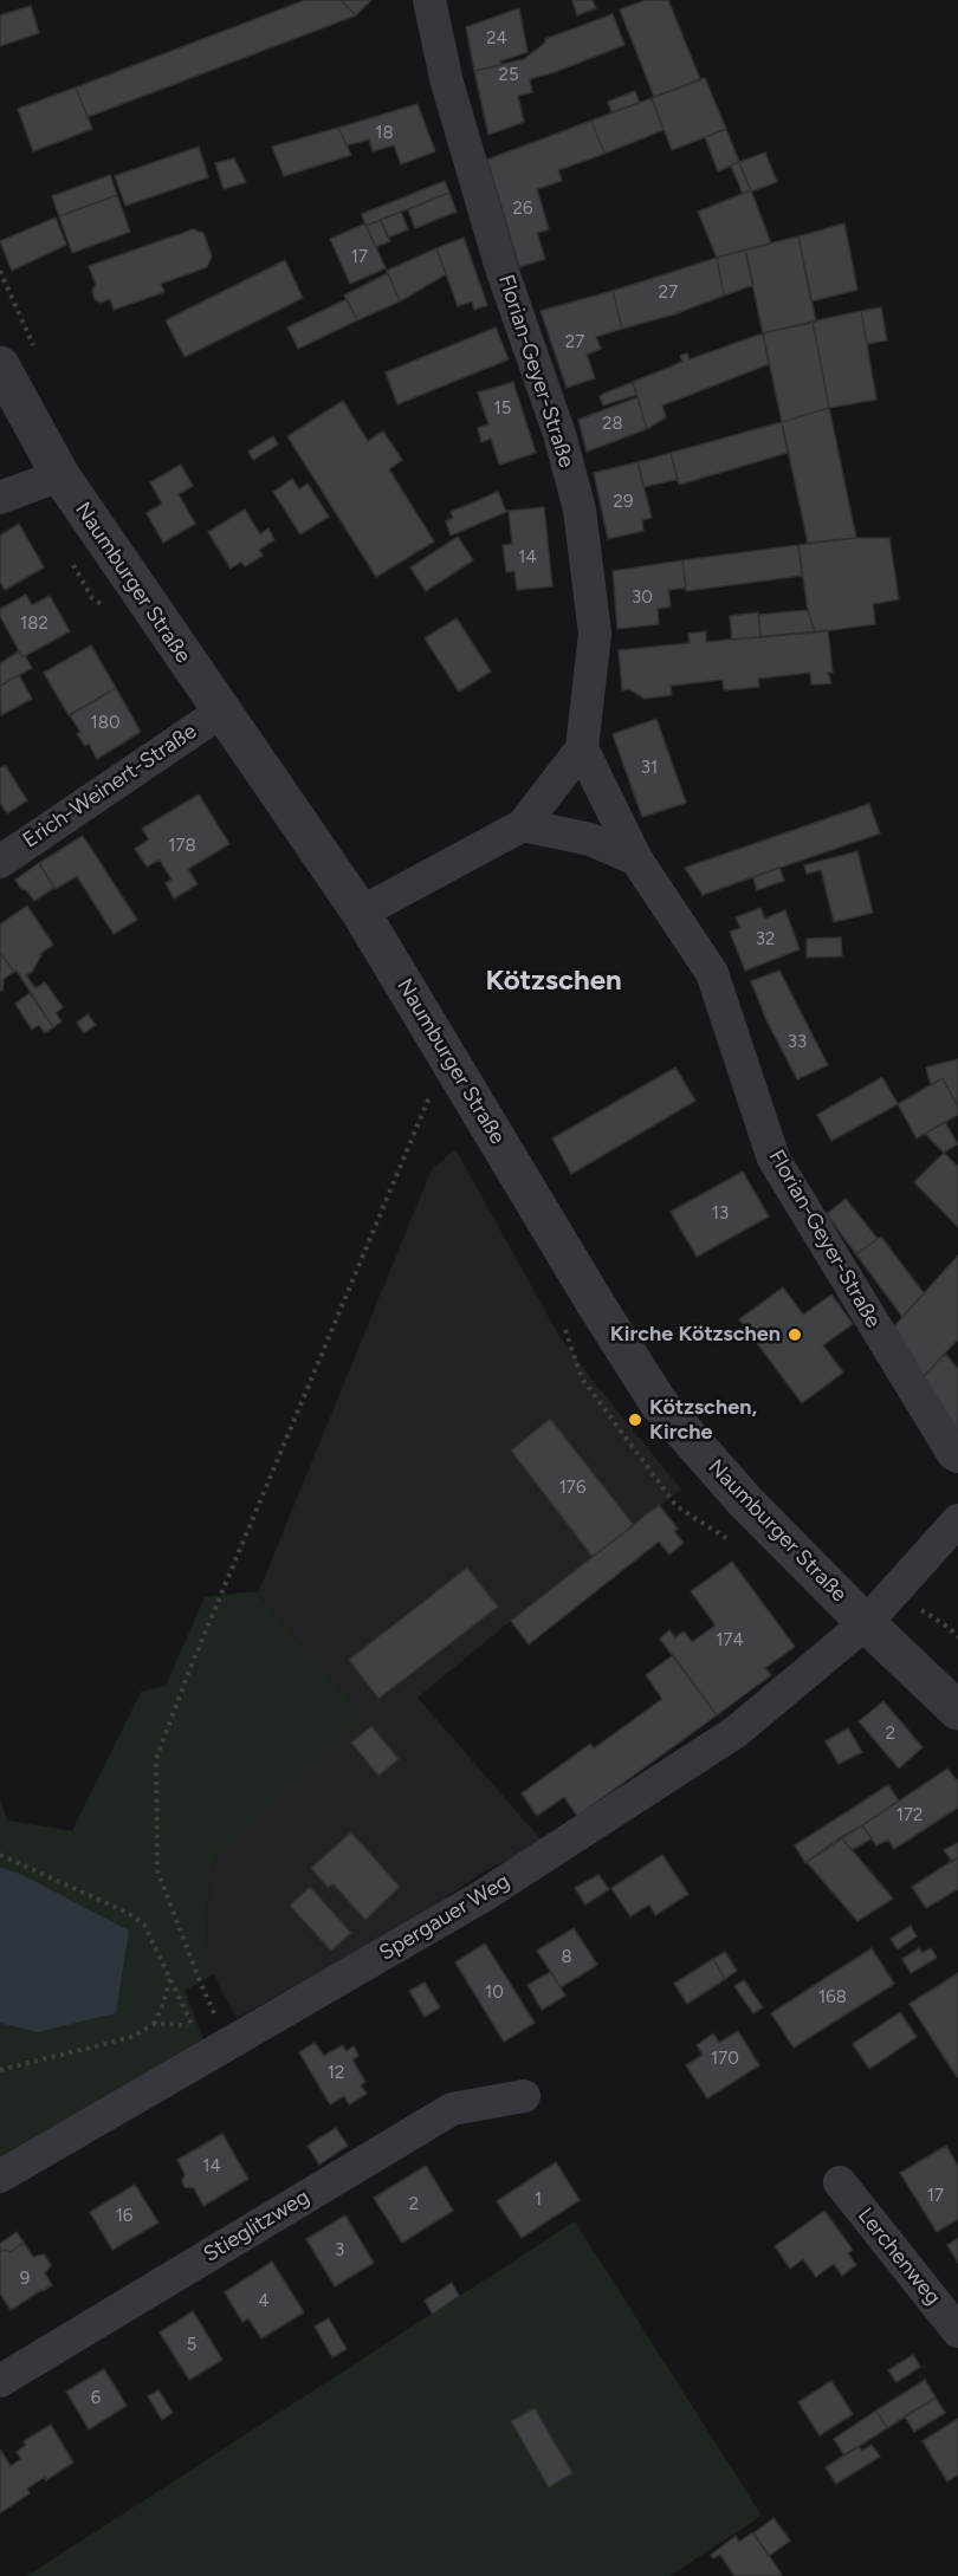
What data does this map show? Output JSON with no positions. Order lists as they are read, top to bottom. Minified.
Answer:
{"streets":{"street":["Florian-Geyer-Straße","Naumburger Straße","Erich-Weinert-Straße","Spergauer Weg","Stieglitzweg","Lerchenweg"]},"crossings":[["Naumburger Straße","Erich-Weinert-Straße"],["Naumburger Straße","Spergauer Weg"]],"districts":["Kötzschen"],"places":["Kirche Kötzschen","Kötzschen, Kirche"],"house_numbers":["24","25","18","26","17","27","27","15","28","29","14","30","182","180","31","178","32","33","13","176","174","2","172","8","10","168","170","12","14","17","1","2","16","3","9","4","5","6"]}
